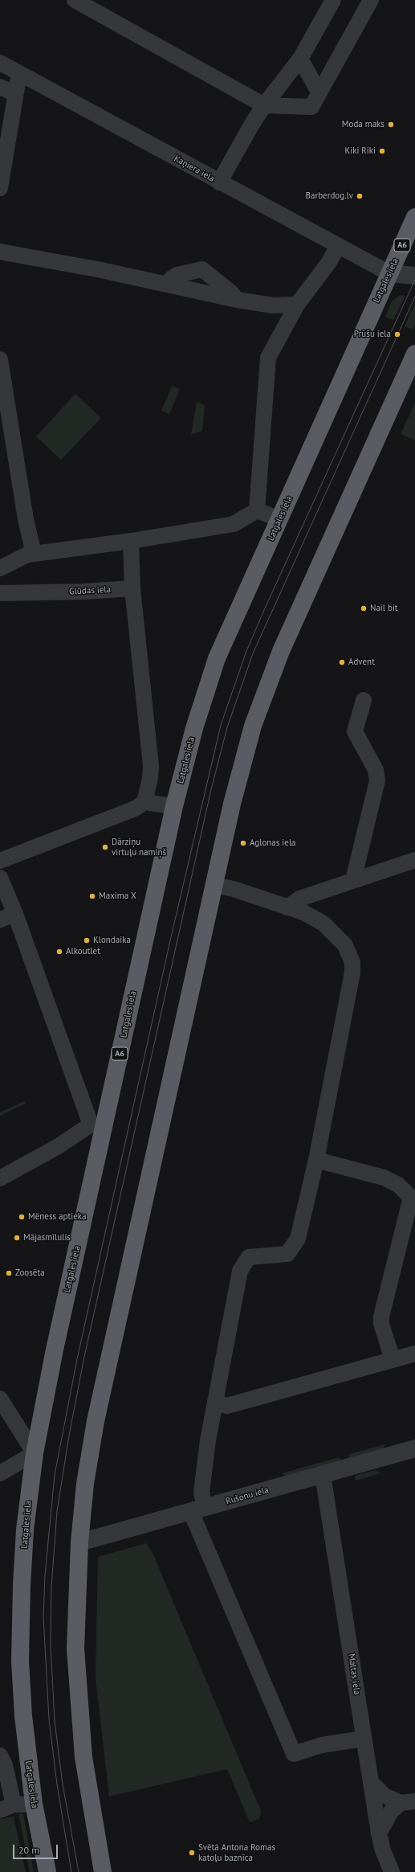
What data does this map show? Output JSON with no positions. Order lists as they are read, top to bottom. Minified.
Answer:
{"streets":{"highway":["A6","Latgales iela"],"street":["Kaņiera iela","Glūdas iela","Rušonu iela","Maltas iela"]},"crossings":[["Kaņiera iela","Latgales iela"],["Rušonu iela","Maltas iela"]],"places":["Moda maks","Kiki Riki","Barberdog.lv","Prūšu iela","Nail bit","Advent","Aglonas iela","Dārziņu virtuļu namiņš","Maxima X","Klondaika","Alkoutlet","Mēness aptieka","Mājasmīlulis","Zoosēta","Svētā Antona Romas katoļu baznīca"],"scale_bar":"20 m"}
